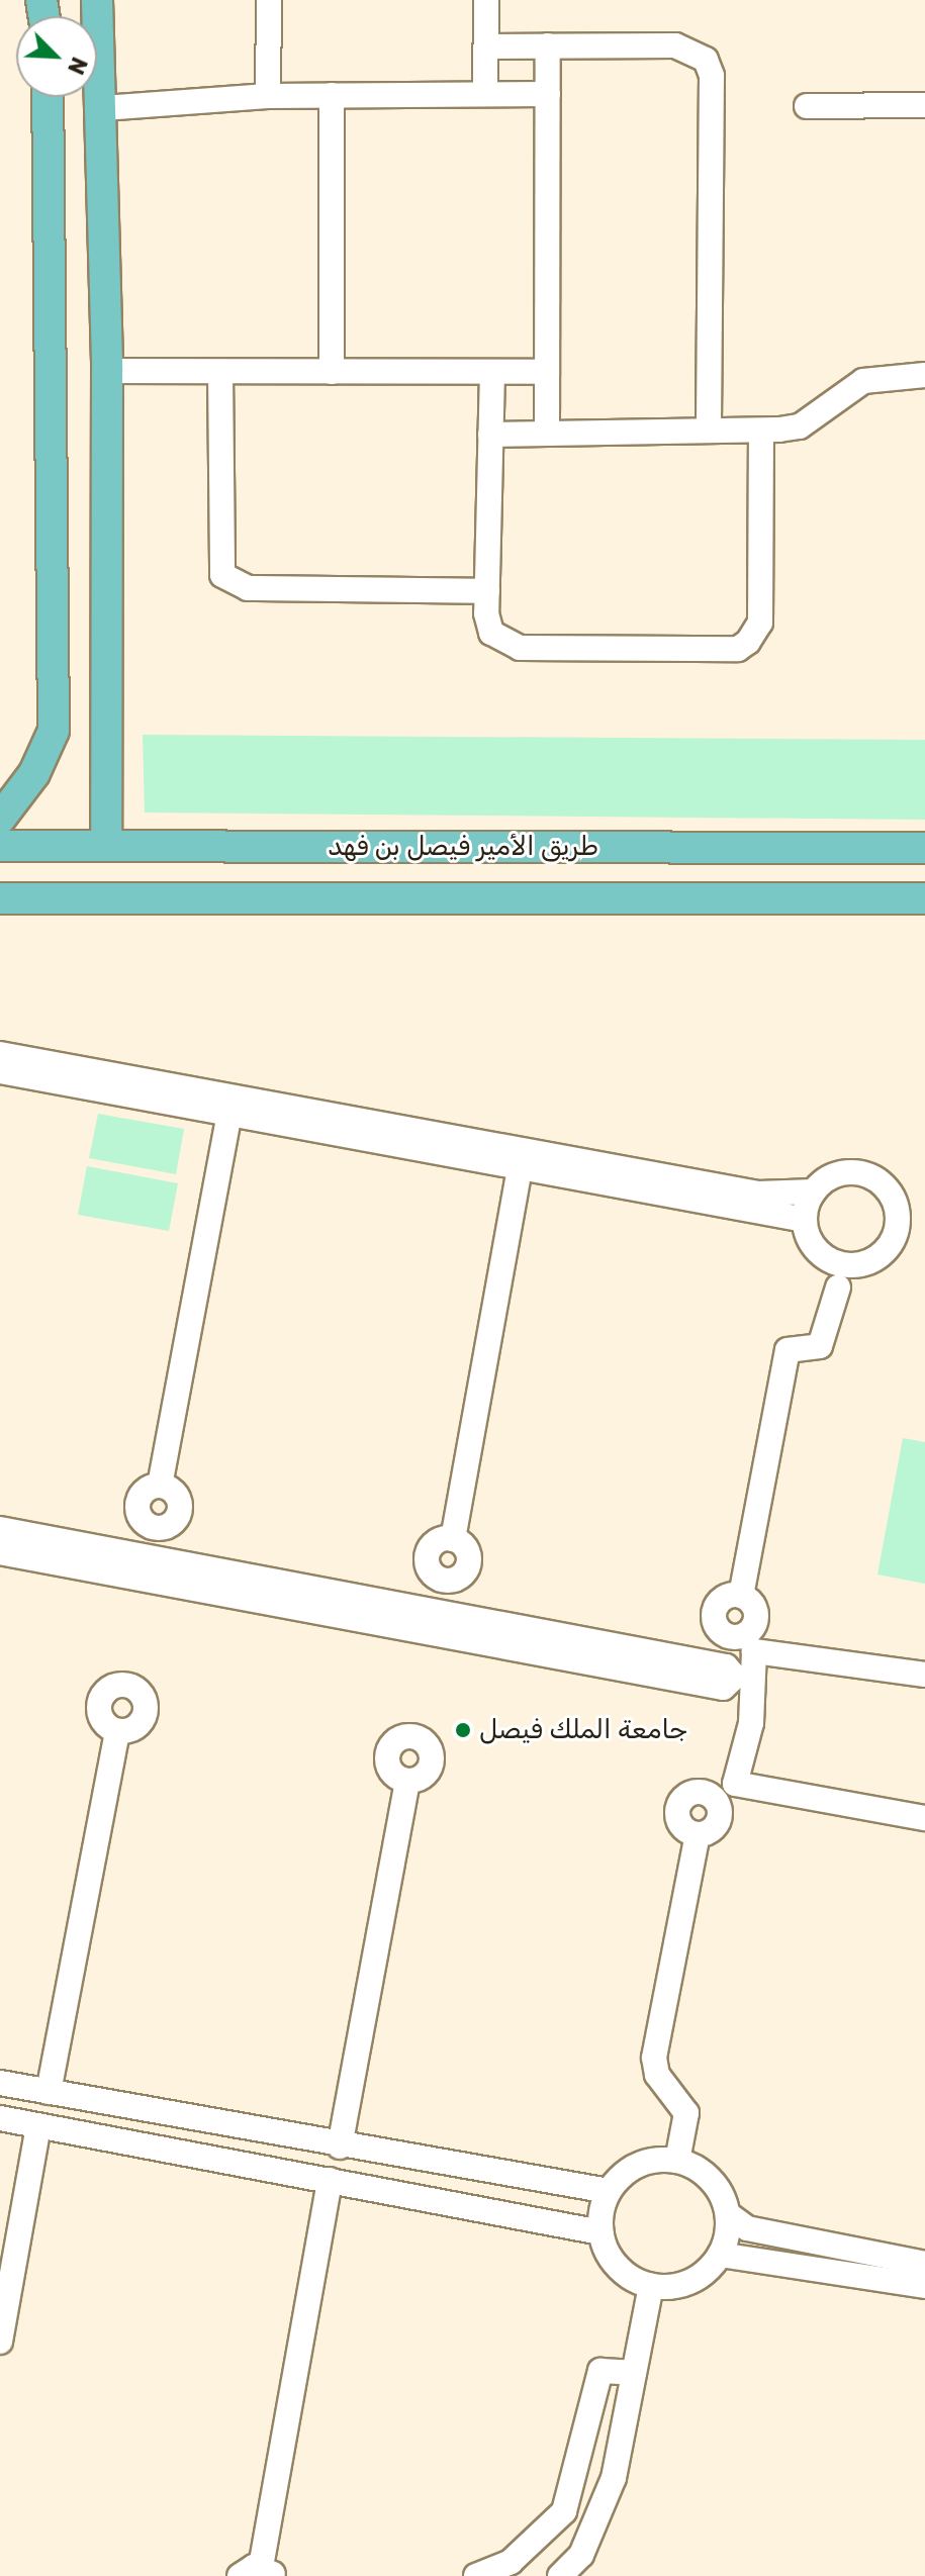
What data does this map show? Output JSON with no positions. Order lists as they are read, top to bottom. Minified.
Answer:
{"streets":{"main road":["طريق الأمير فيصل بن فهد"]},"places":["جامعة الملك فيصل"],"north":"bottom right"}
